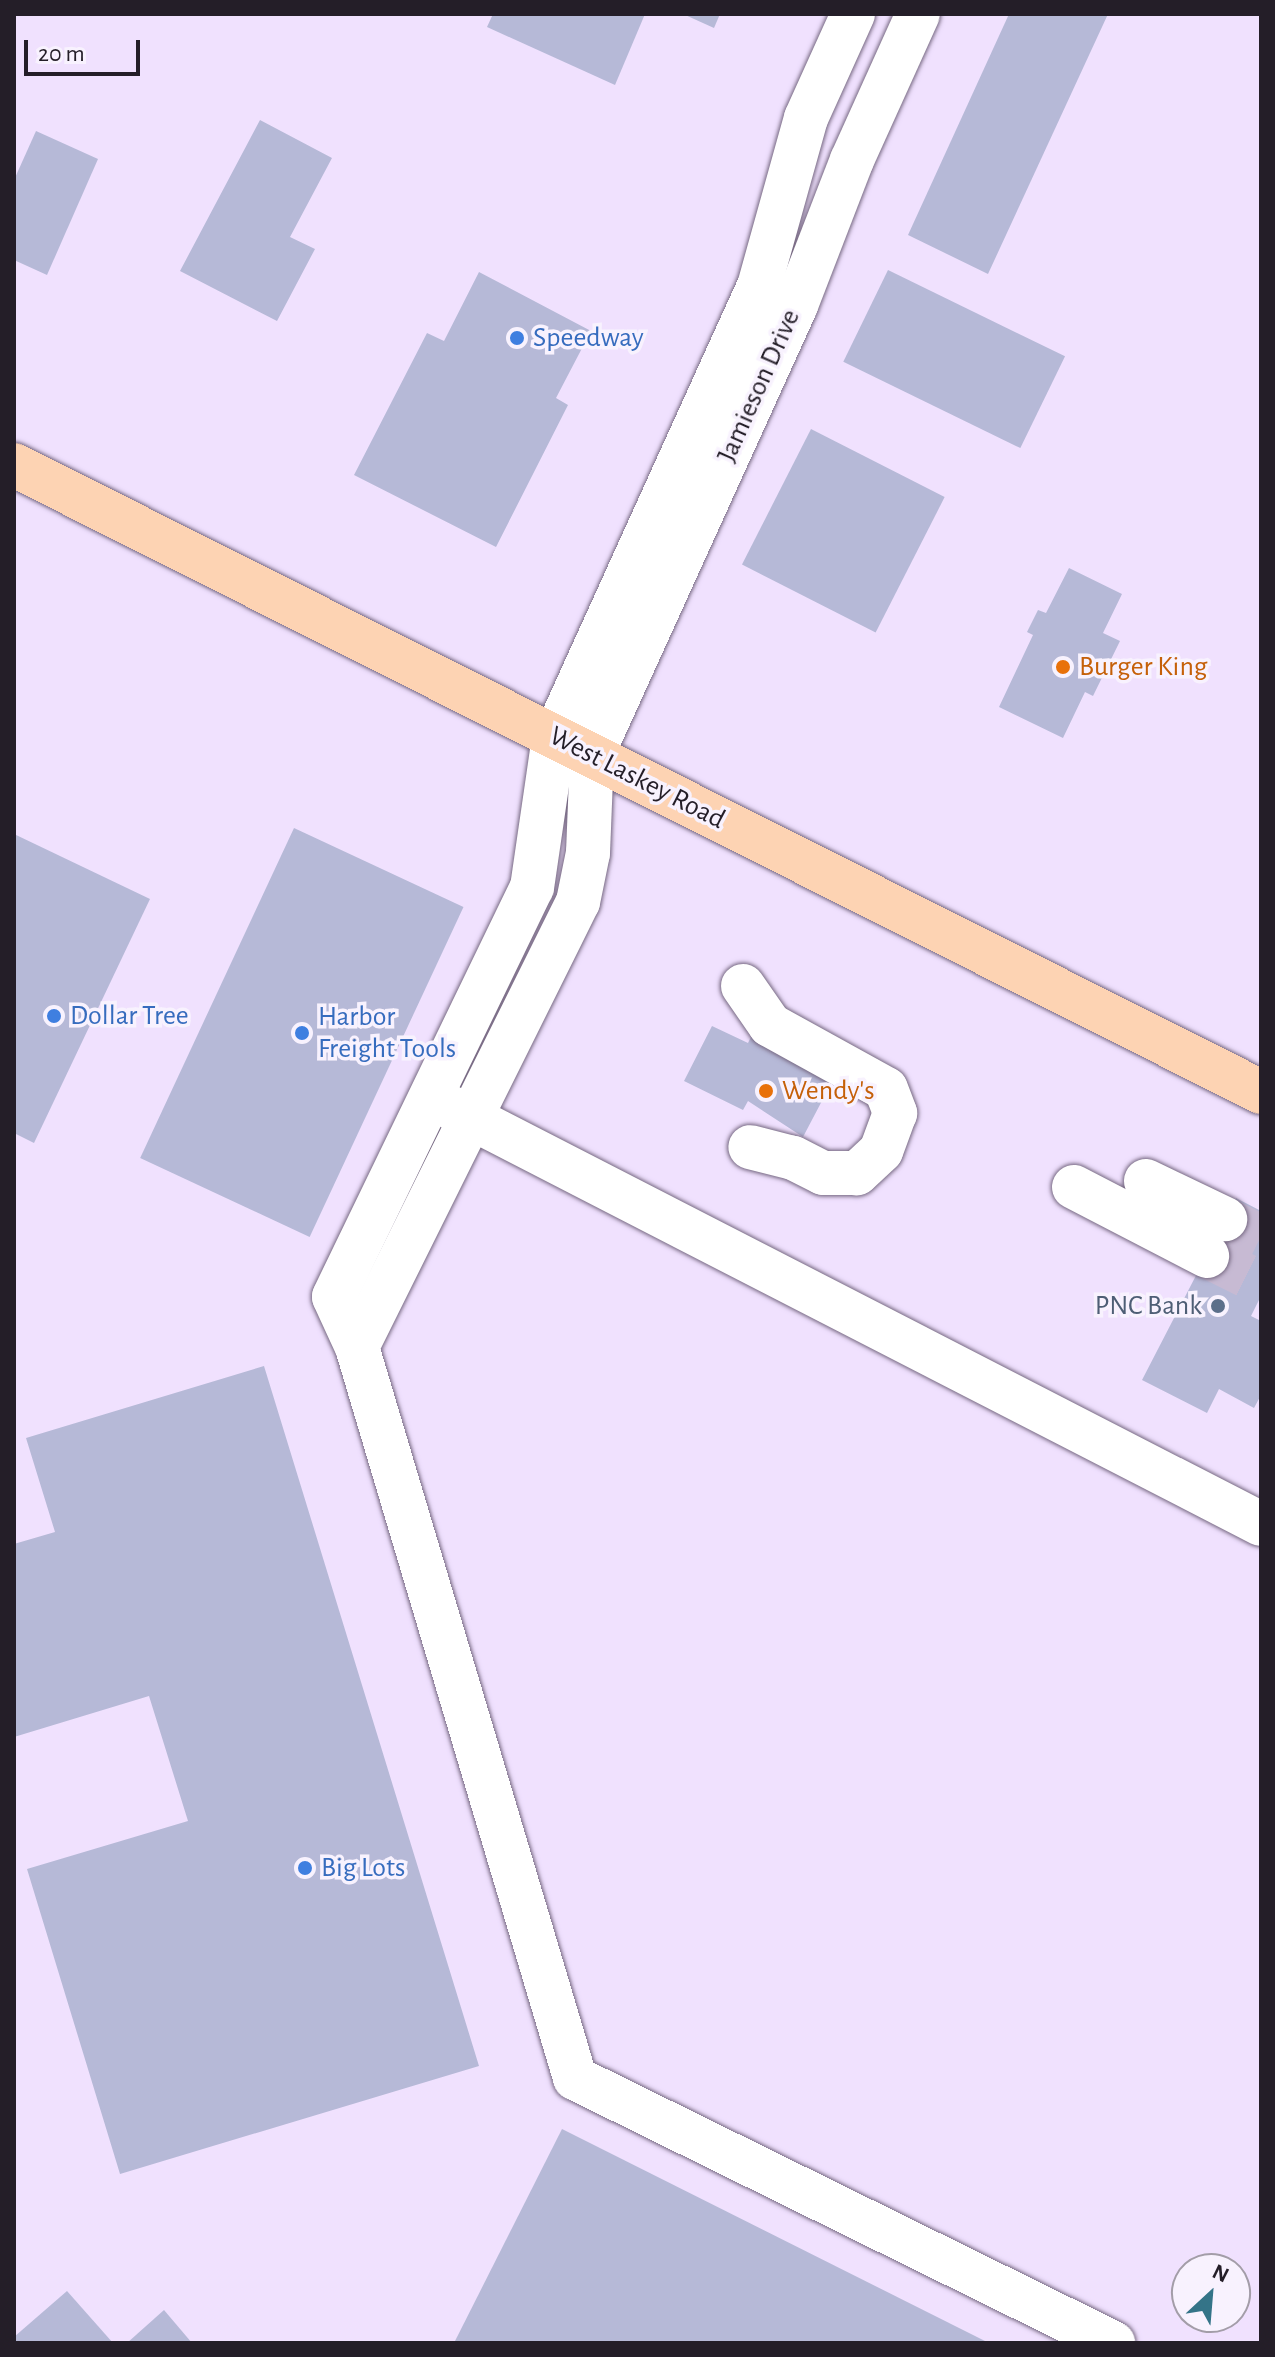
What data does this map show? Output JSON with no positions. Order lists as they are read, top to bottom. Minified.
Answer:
{"streets":{"main road":["West Laskey Road"],"street":["Jamieson Drive"]},"crossings":[["Jamieson Drive","West Laskey Road"]],"places":["Speedway","Burger King","Dollar Tree","Harbor Freight Tools","Wendy's","PNC Bank","Big Lots"],"scale_bar":"20 m","north":"top right"}
